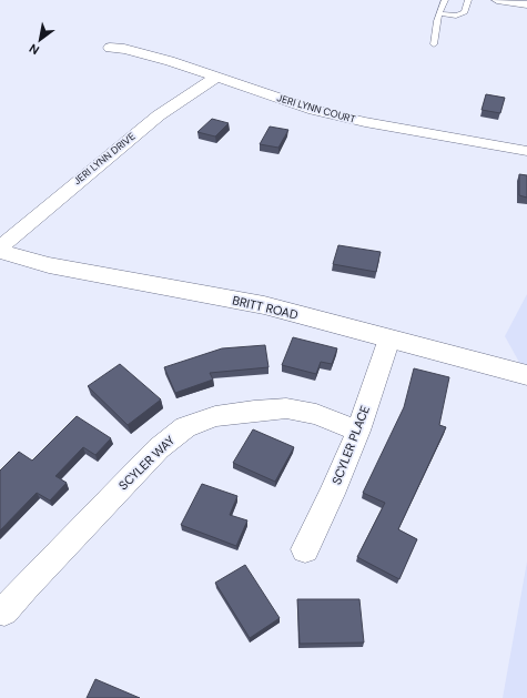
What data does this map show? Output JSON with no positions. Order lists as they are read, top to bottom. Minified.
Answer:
{"streets":{"street":["JERI LYNN COURT","JERI LYNN DRIVE","BRITT ROAD","SCYLER PLACE","SCYLER WAY"]},"crossings":[["JERI LYNN COURT","JERI LYNN DRIVE"],["BRITT ROAD","SCYLER PLACE"],["SCYLER PLACE","SCYLER WAY"]],"north":"bottom left"}
